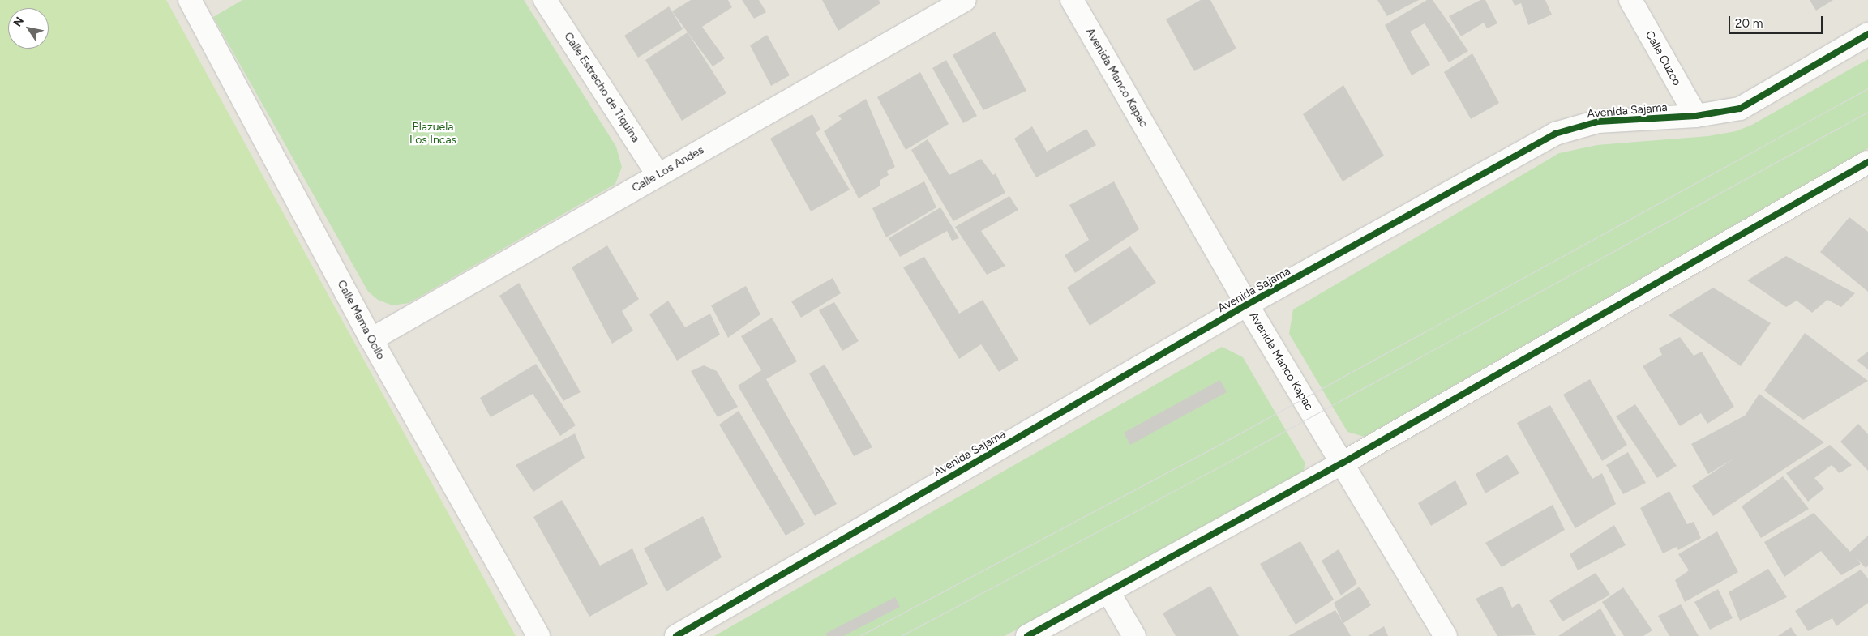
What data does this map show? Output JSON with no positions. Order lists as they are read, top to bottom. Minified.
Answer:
{"streets":{"street":["Calle Cuzco","Avenida Manco Kapac","Calle Estrecho de Tiquina","Avenida Sajama","Calle Los Andes","Calle Mama Ocllo"]},"crossings":[["Calle Cuzco","Avenida Sajama"],["Avenida Manco Kapac","Avenida Sajama"],["Calle Estrecho de Tiquina","Calle Los Andes"],["Calle Los Andes","Calle Mama Ocllo"]],"parks":["Plazuela Los Incas"],"scale_bar":"20 m","north":"top left"}
